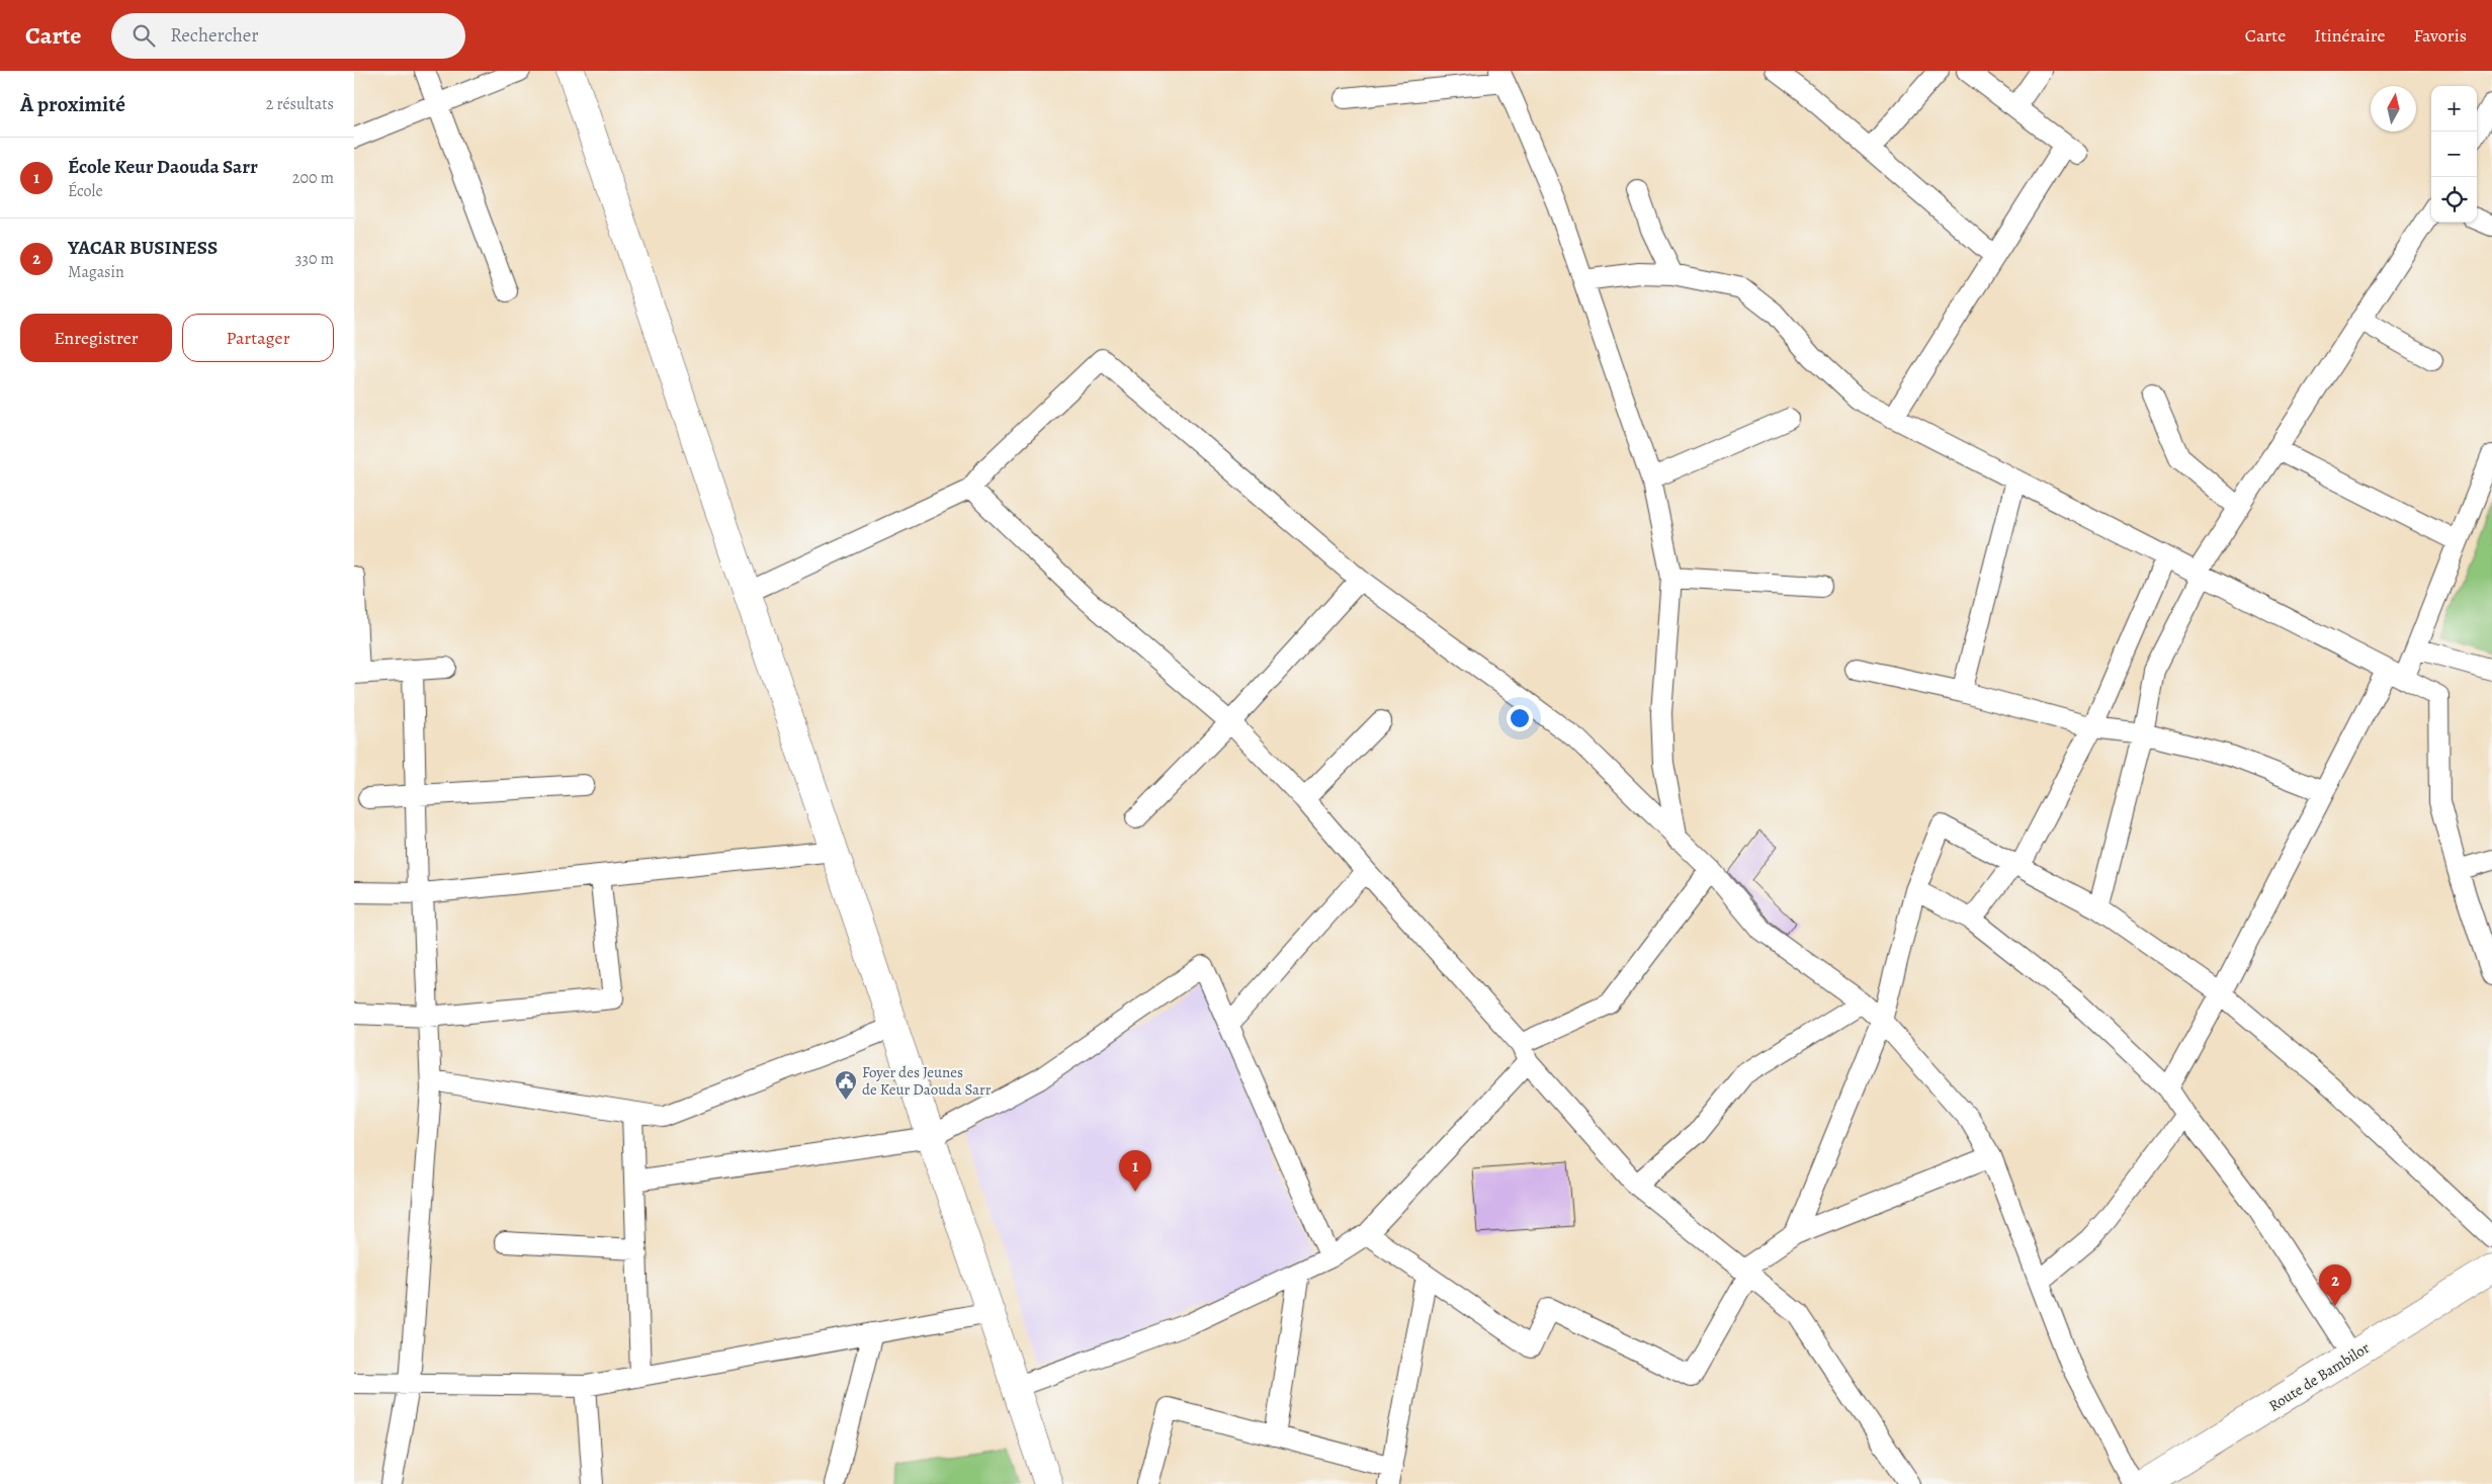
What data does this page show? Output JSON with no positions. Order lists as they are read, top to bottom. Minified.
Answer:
{"streets":{"street":["Route de Bambilor"]},"places":{"public building":["Foyer des Jeunes de Keur Daouda Sarr"]},"north":"top","page":{"header":"Carte","search":"Rechercher","nav":["Carte","Itinéraire","Favoris"],"heading":["À proximité","2 résultats"],"map_buttons":["+","−"],"list":[{"mark":"1","name":"École Keur Daouda Sarr","note":"École","value":"200 m"},{"mark":"2","name":"YACAR BUSINESS","note":"Magasin","value":"330 m"}],"buttons":["Enregistrer","Partager"],"pins":["1","2"]}}
